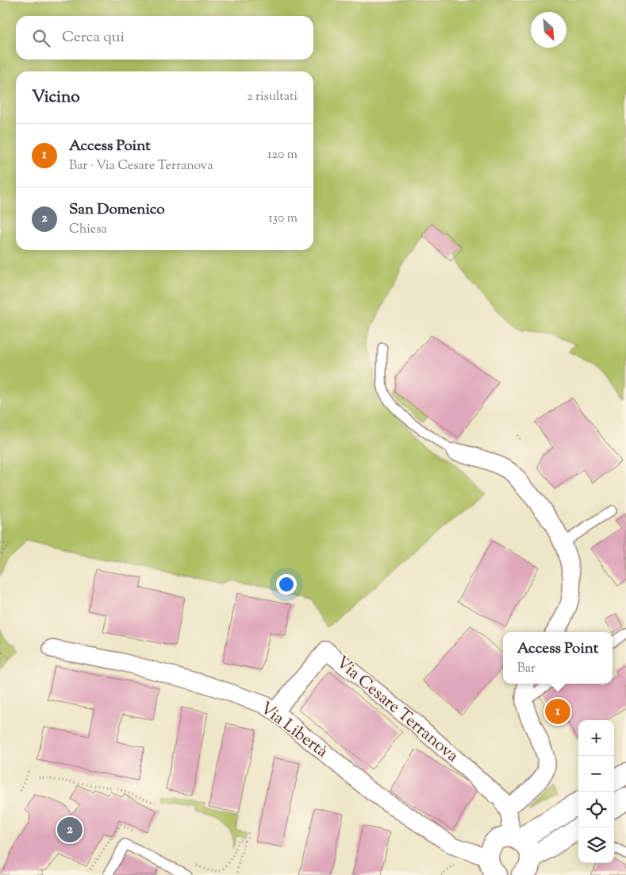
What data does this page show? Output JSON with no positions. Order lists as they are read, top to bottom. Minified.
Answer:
{"streets":{"street":["Via Cesare Terranova","Via Libertà"]},"crossings":[["Via Cesare Terranova","Via Libertà"]],"north":"bottom right","page":{"search":"Cerca qui","heading":["Vicino","2 risultati"],"list":[{"mark":"1","name":"Access Point","note":"Bar · Via Cesare Terranova","value":"120 m"},{"mark":"2","name":"San Domenico","note":"Chiesa","value":"130 m"}],"popup":["Access Point","Bar"],"pins":["1","2"],"map_buttons":["+","−"]}}
